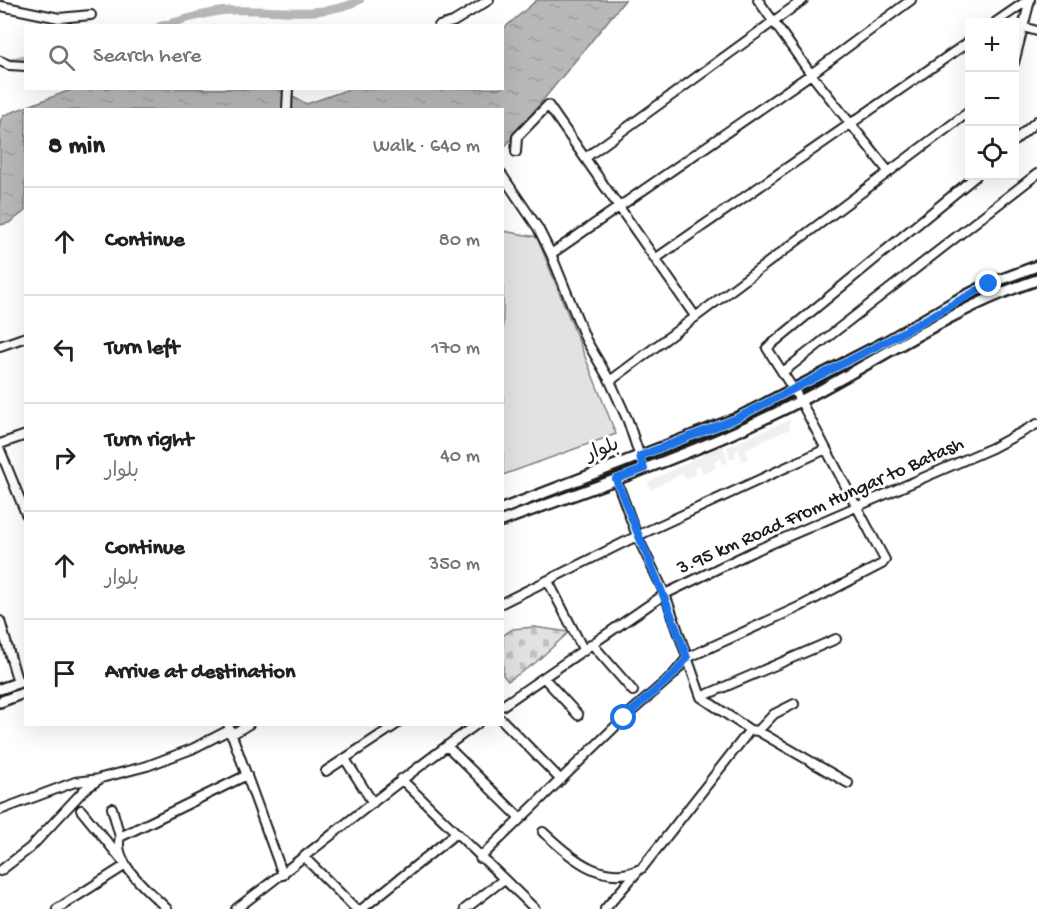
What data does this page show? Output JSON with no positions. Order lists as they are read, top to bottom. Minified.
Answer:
{"streets":{"main road":["بلوار"],"street":["3.95 km Road From Hungar to Batash"]},"page":{"map_buttons":["+","−"],"search":"Search here","heading":["8 min","Walk · 640 m"],"list":[["Continue","80 m"],["Turn left","170 m"],["Turn right","بلوار","40 m"],["Continue","بلوار","350 m"],"Arrive at destination"]}}
